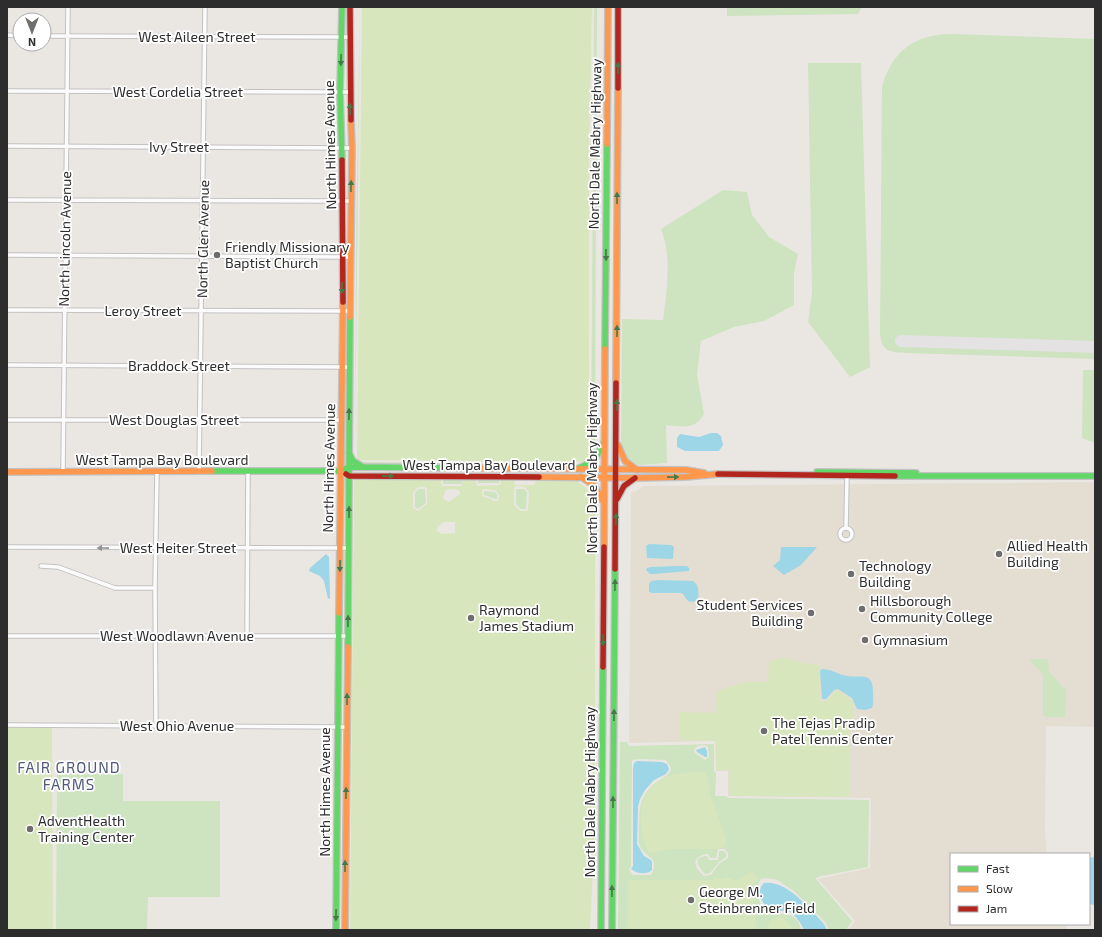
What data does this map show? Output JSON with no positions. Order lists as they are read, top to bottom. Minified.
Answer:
{"streets":{"street":["West Aileen Street","West Cordelia Street","North Dale Mabry Highway","North Himes Avenue","Ivy Street","North Lincoln Avenue","North Glen Avenue","Leroy Street","Braddock Street","West Douglas Street","West Tampa Bay Boulevard","West Heiter Street","West Woodlawn Avenue","West Ohio Avenue"]},"crossings":[["West Aileen Street","North Himes Avenue"],["West Aileen Street","North Lincoln Avenue"],["West Aileen Street","North Glen Avenue"],["West Cordelia Street","North Himes Avenue"],["West Cordelia Street","North Lincoln Avenue"],["West Cordelia Street","North Glen Avenue"],["North Dale Mabry Highway","West Tampa Bay Boulevard"],["North Himes Avenue","Ivy Street"],["North Himes Avenue","Leroy Street"],["North Himes Avenue","Braddock Street"],["North Himes Avenue","West Douglas Street"],["North Himes Avenue","West Tampa Bay Boulevard"],["North Himes Avenue","West Heiter Street"],["North Himes Avenue","West Woodlawn Avenue"],["North Himes Avenue","West Ohio Avenue"],["Ivy Street","North Lincoln Avenue"],["Ivy Street","North Glen Avenue"],["North Lincoln Avenue","Leroy Street"],["North Lincoln Avenue","Braddock Street"],["North Lincoln Avenue","West Douglas Street"],["North Lincoln Avenue","West Tampa Bay Boulevard"],["North Glen Avenue","Leroy Street"],["North Glen Avenue","Braddock Street"],["North Glen Avenue","West Douglas Street"],["North Glen Avenue","West Tampa Bay Boulevard"]],"districts":["FAIR GROUND FARMS"],"places":["Friendly Missionary Baptist Church","Allied Health Building","Technology Building","Hillsborough Community College","Student Services Building","Raymond James Stadium","Gymnasium","The Tejas Pradip Patel Tennis Center","AdventHealth Training Center","George M. Steinbrenner Field"],"legend":["Fast","Slow","Jam"],"north":"bottom"}
